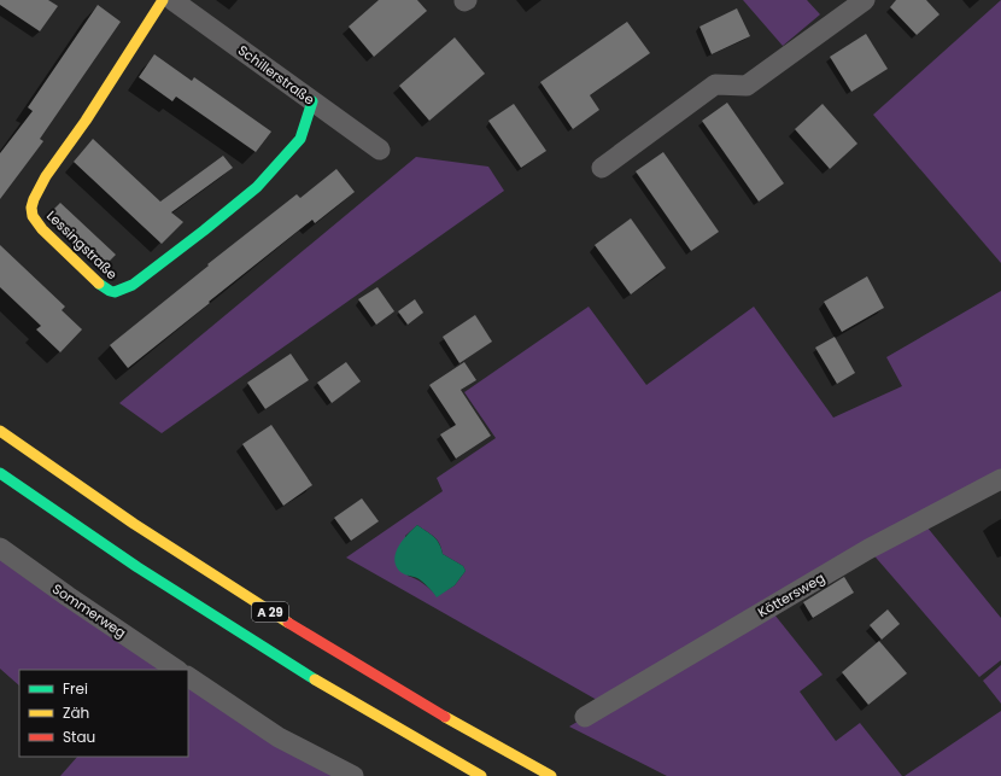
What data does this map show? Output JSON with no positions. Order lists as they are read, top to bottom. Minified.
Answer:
{"streets":{"main road":["Lessingstraße","A 29"],"street":["Schillerstraße","Köttersweg","Sommerweg"]},"crossings":[["Schillerstraße","Lessingstraße"]],"legend":["Frei","Zäh","Stau"]}
